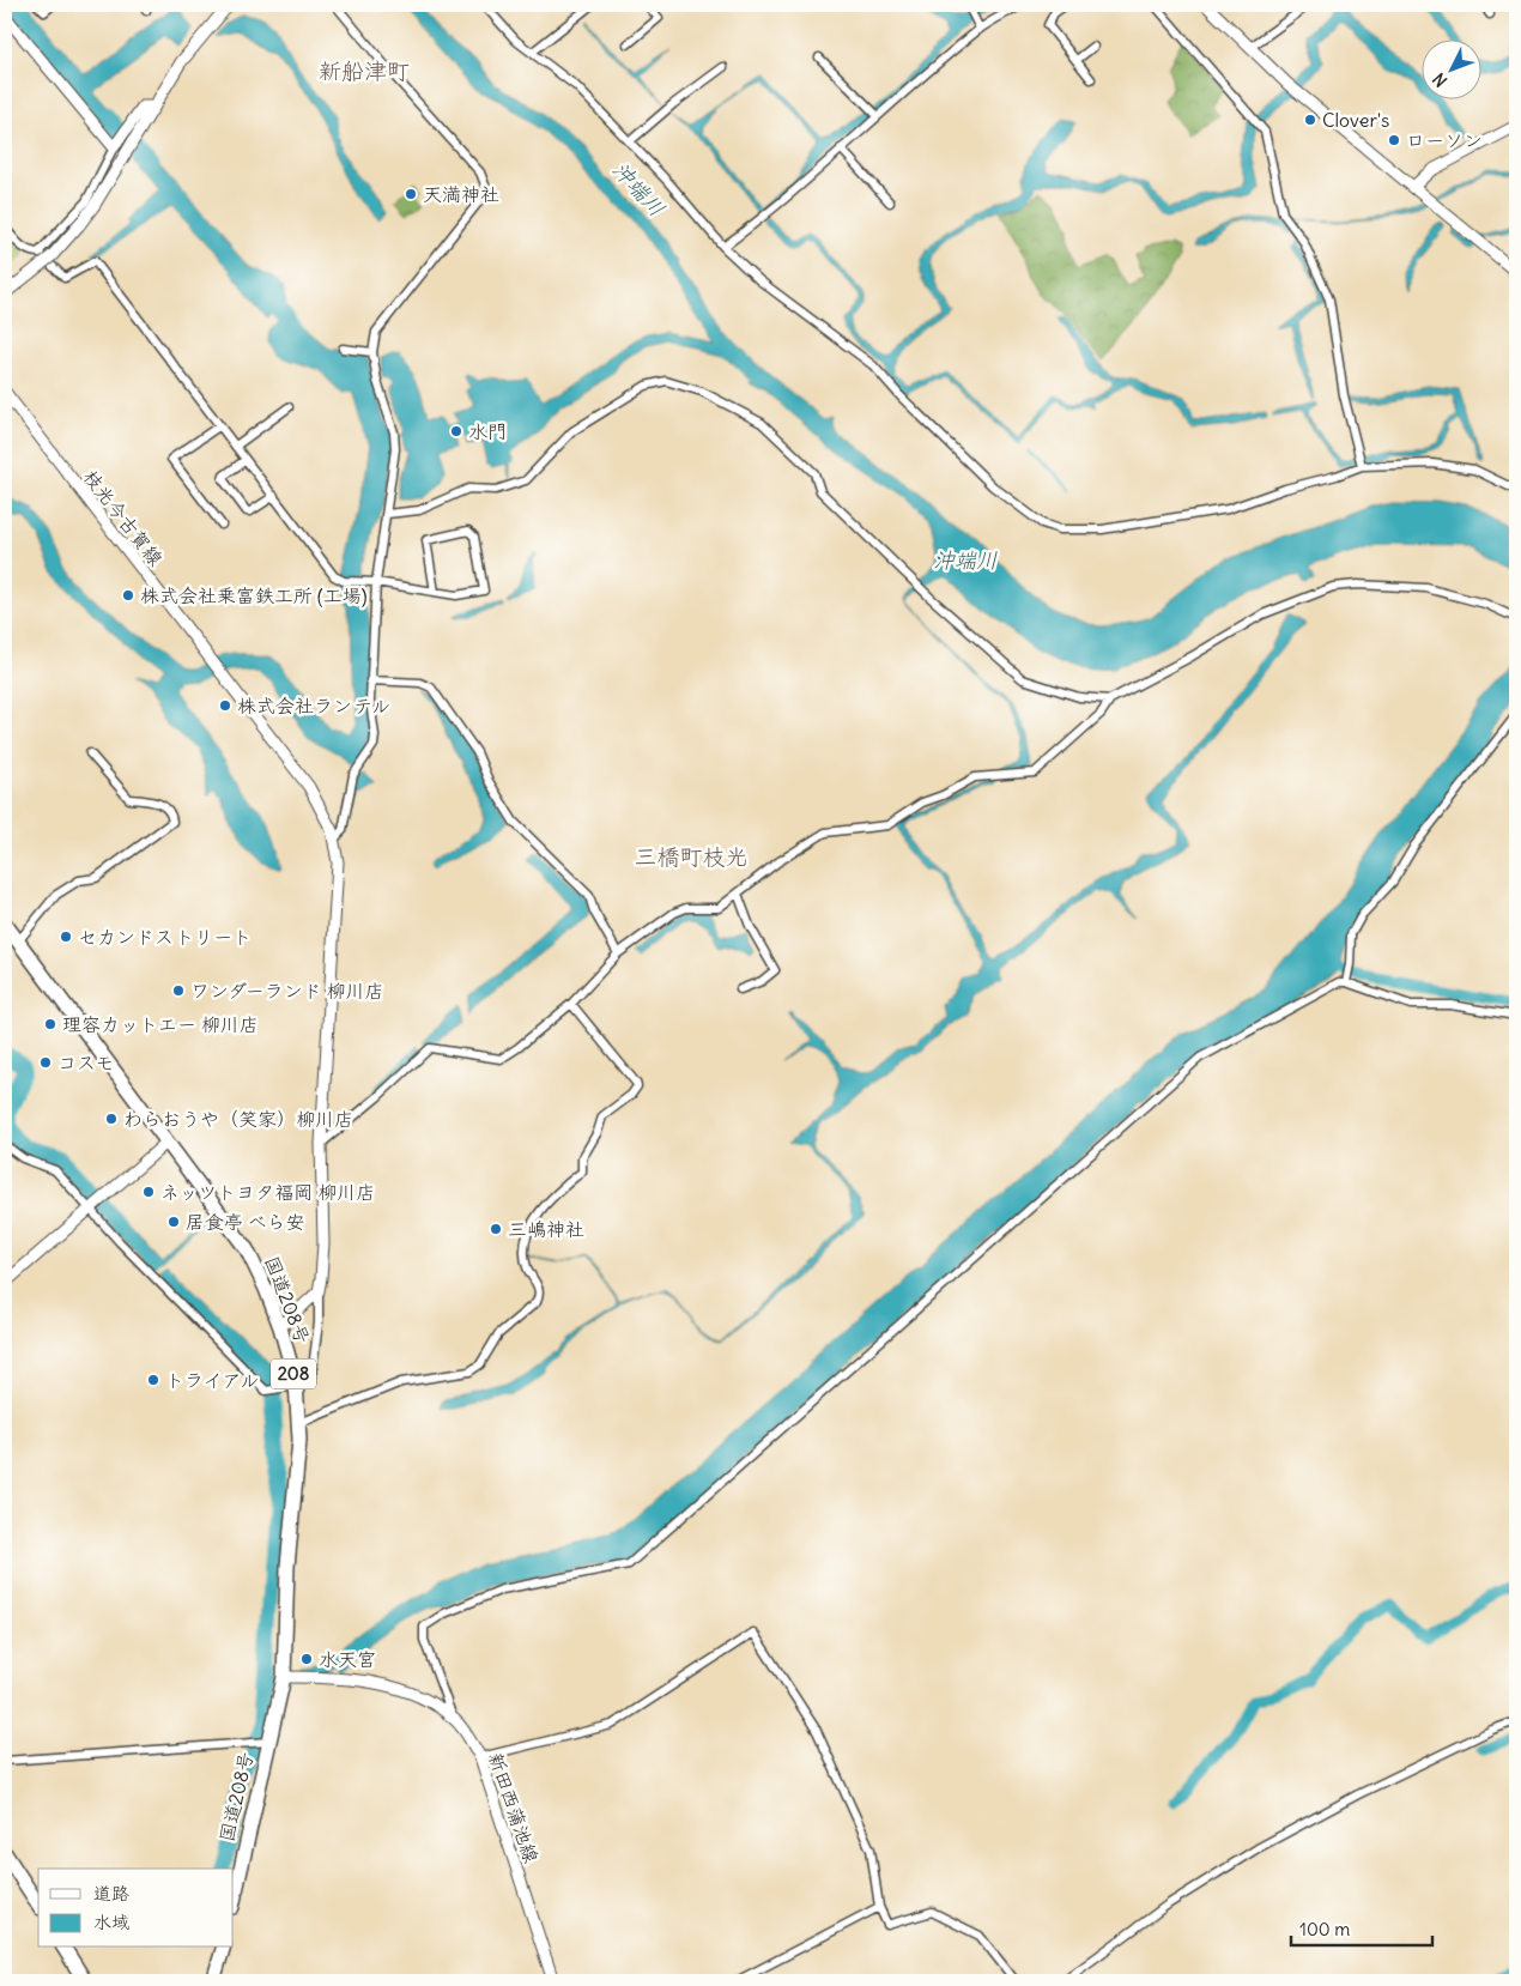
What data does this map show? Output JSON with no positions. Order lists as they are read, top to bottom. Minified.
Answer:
{"streets":{"highway":["国道208号","208"],"main road":["枝光今古賀線","新田西蒲池線"]},"crossings":[["国道208号","新田西蒲池線"]],"districts":["新船津町","三橋町枝光"],"water":["沖端川"],"places":["Clover's","ローソン","天満神社","水門","株式会社乗富鉄工所 (工場)","株式会社ランテル","セカンドストリート","ワンダーランド 柳川店","理容カットエー 柳川店","コスモ","わらおうや（笑家）柳川店","ネッツトヨタ福岡 柳川店","居食亭 べら安","三嶋神社","トライアル","水天宮"],"legend":["道路","水域"],"scale_bar":"100 m","north":"bottom left"}
